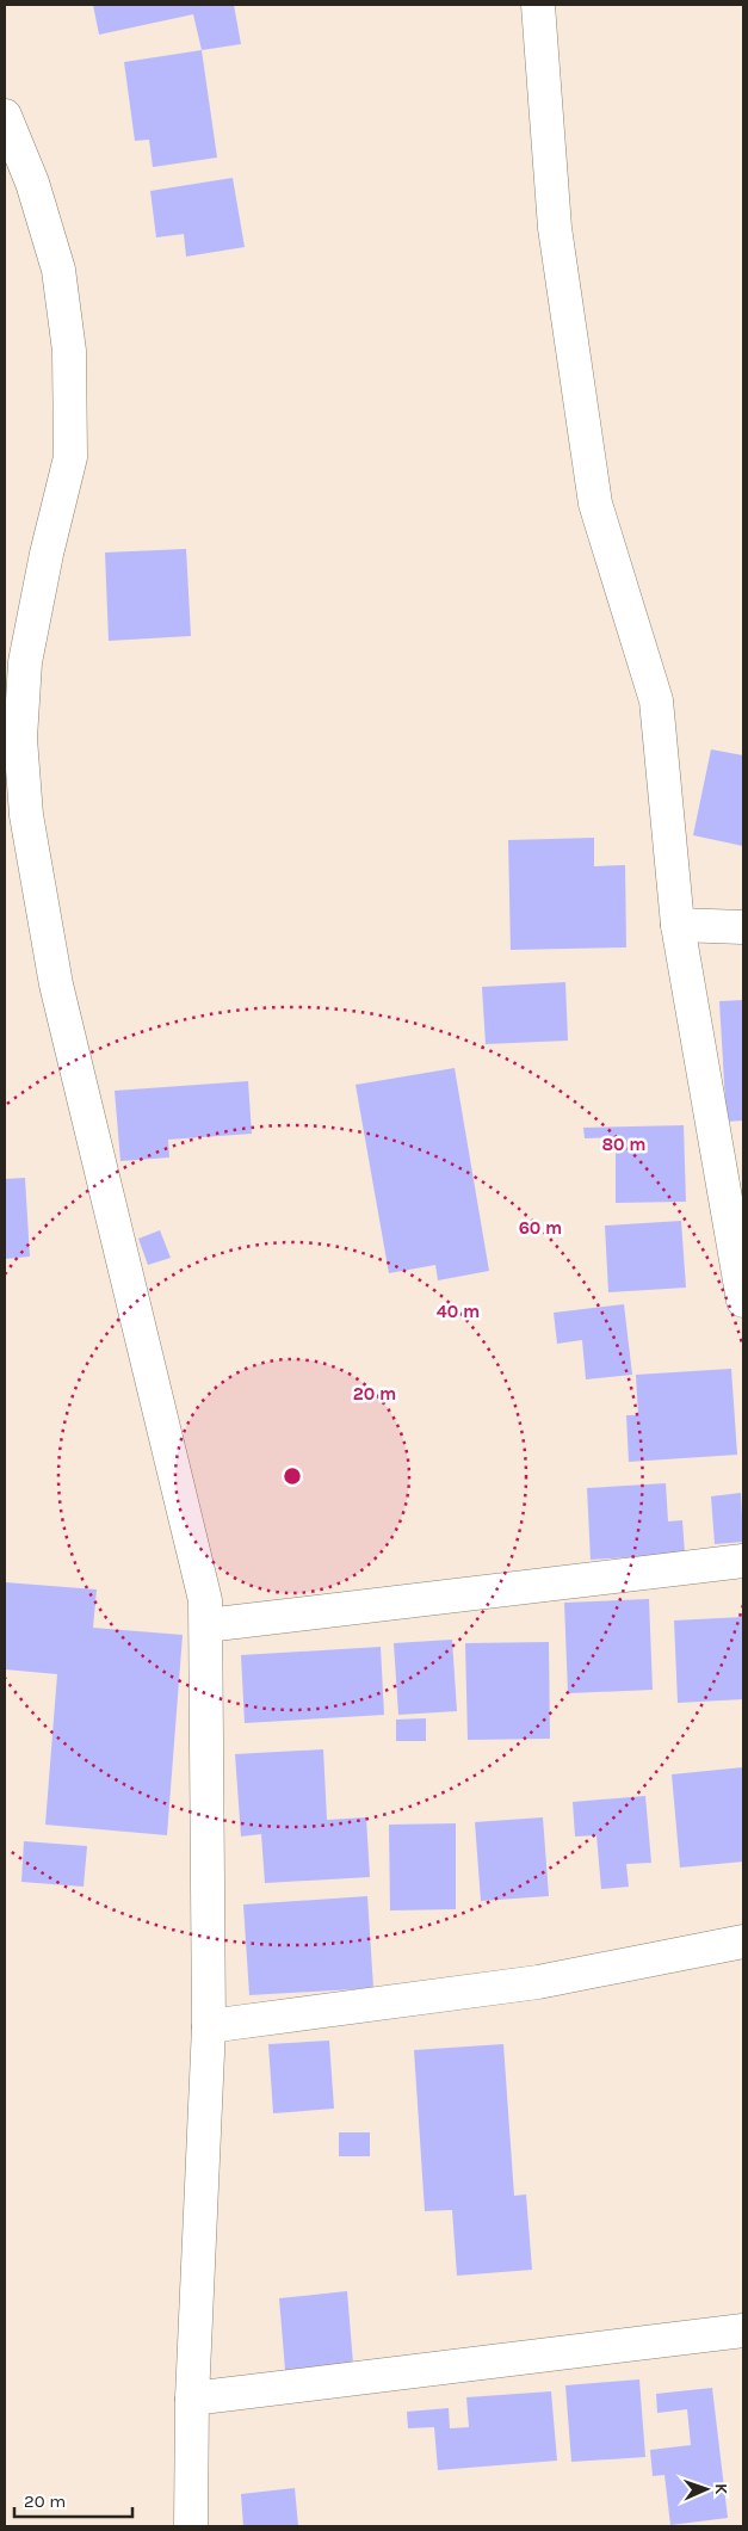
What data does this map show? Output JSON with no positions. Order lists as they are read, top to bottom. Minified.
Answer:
{"scale_bar":"20 m","north":"right","rings":["80 m","60 m","40 m","20 m"]}
